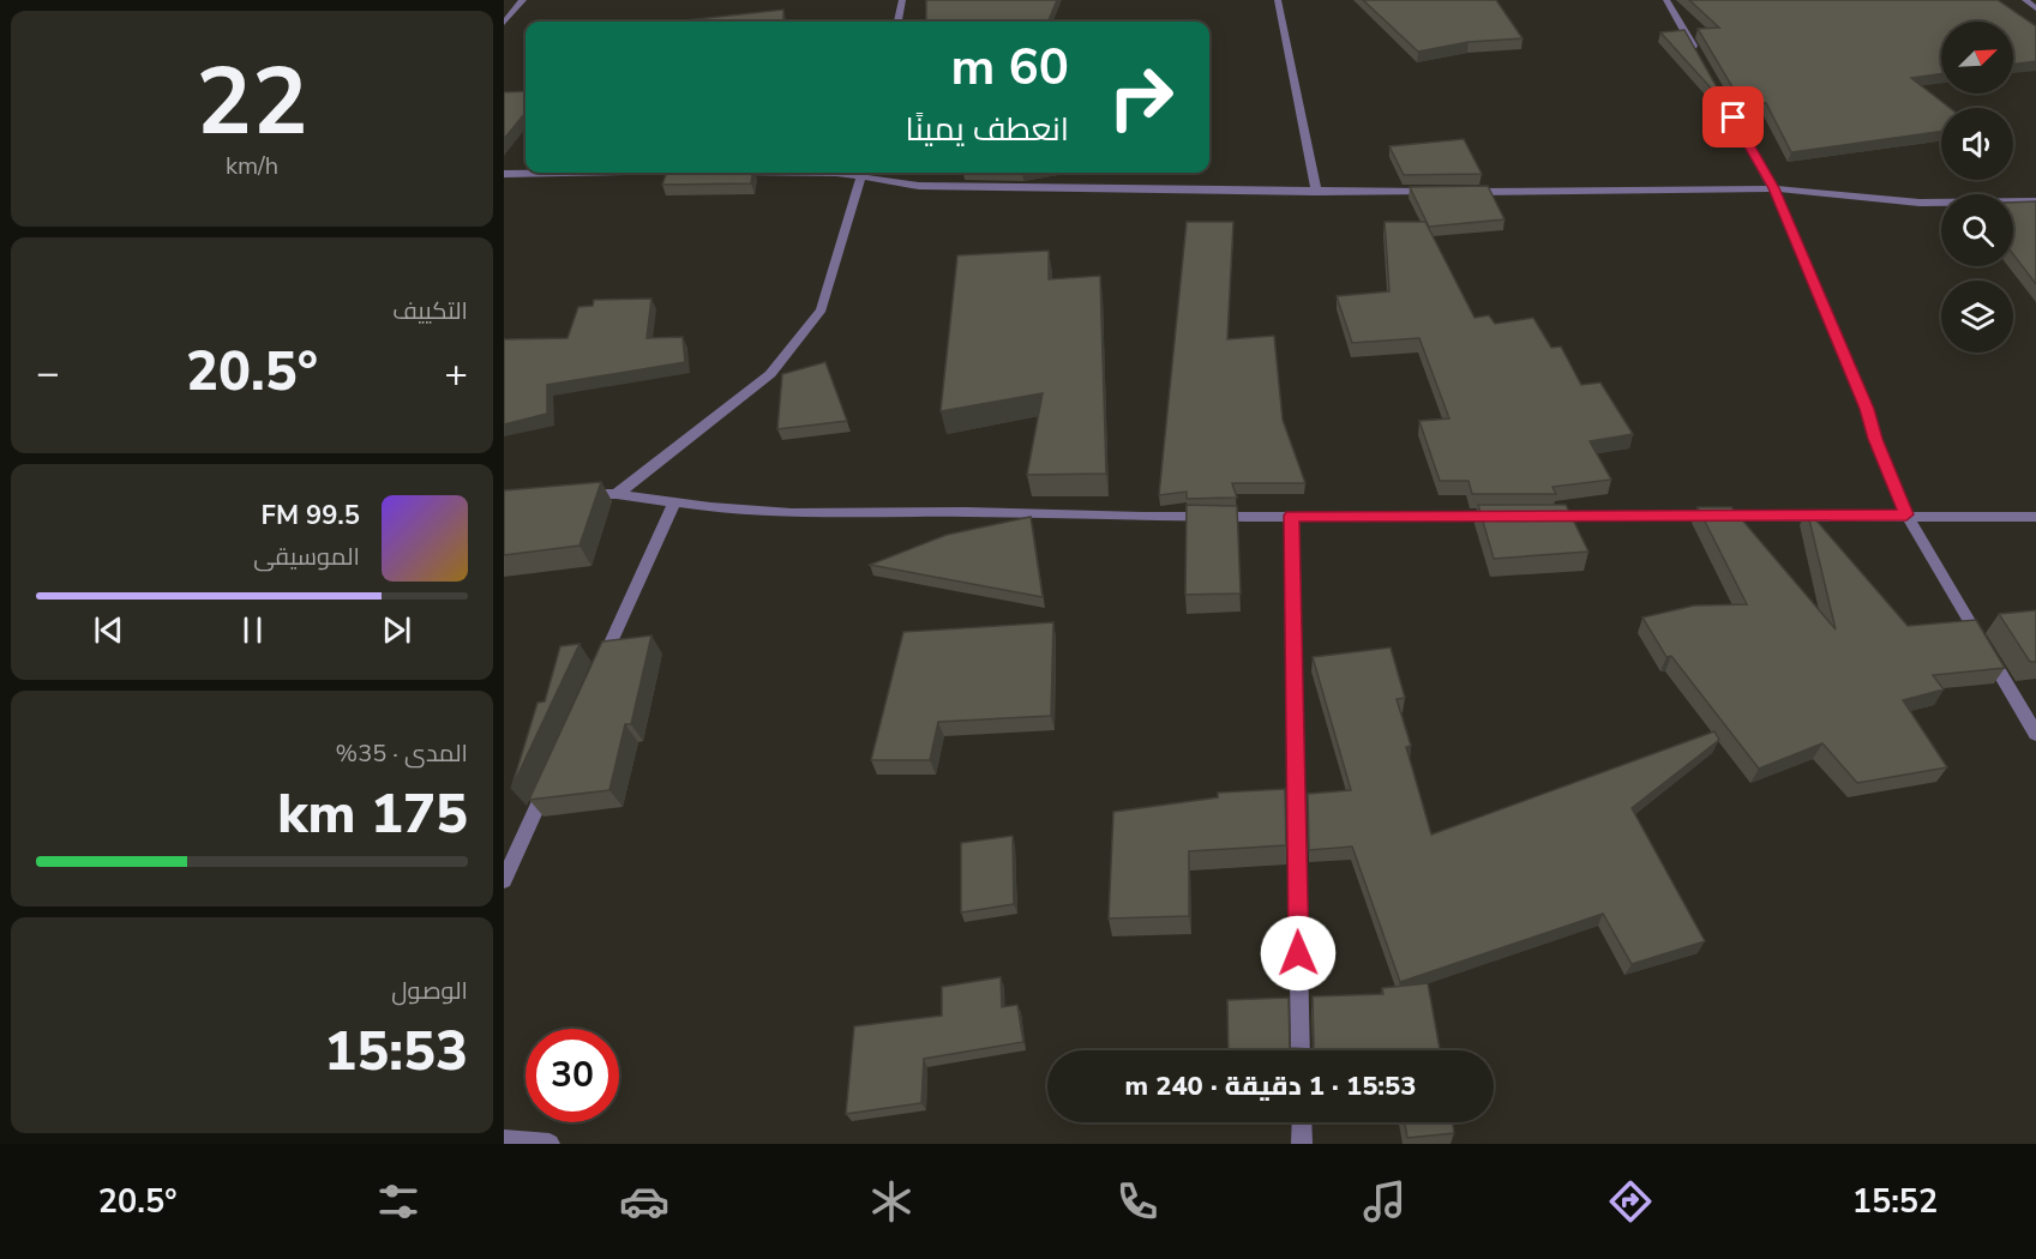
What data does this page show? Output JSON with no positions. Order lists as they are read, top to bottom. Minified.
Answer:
{"north":"top right","page":{"tile":[["22","km/h"],"التكييف",["المدى · 35%","175 km"],["الوصول","15:53"]],"turn":["60 m","انعطف يمينًا"],"heat":["−","20.5°","+"],"song":["99.5 FM","الموسيقى"],"limit":"30","trip":"15:53 · 1 دقيقة · 240 m","tabs":["15:52","20.5°"]}}
